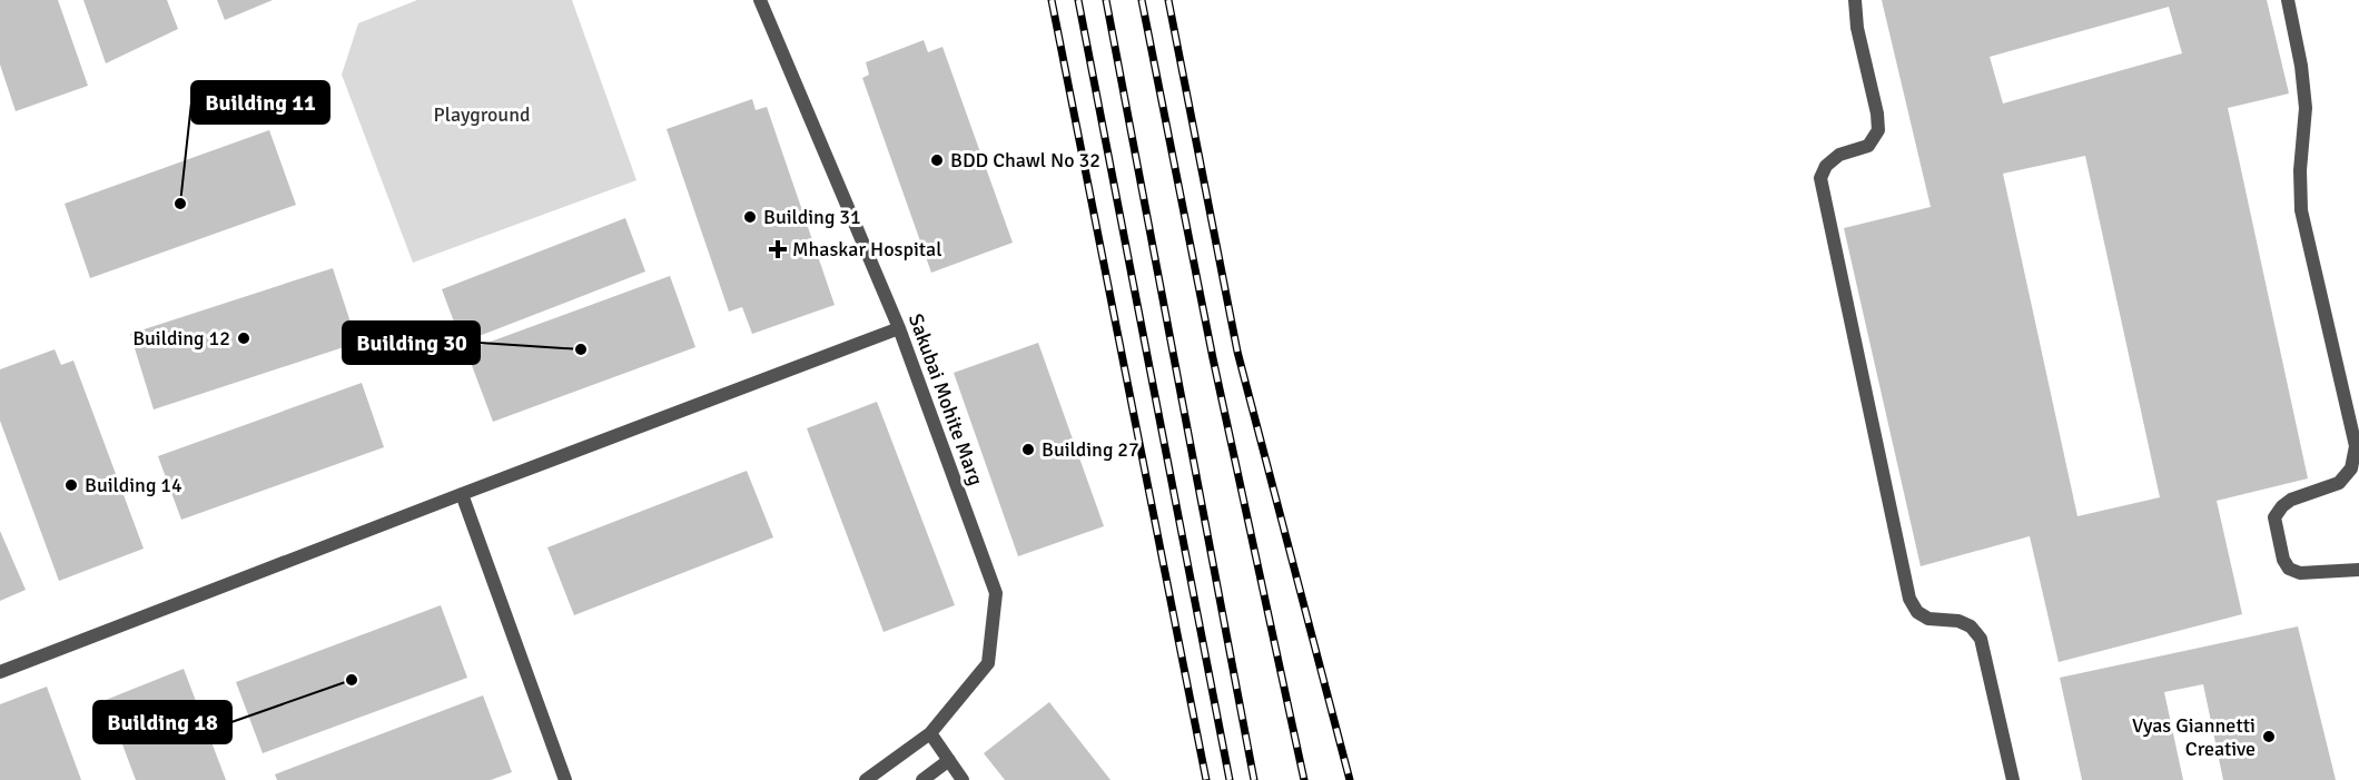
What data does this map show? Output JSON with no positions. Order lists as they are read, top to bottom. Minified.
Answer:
{"streets":{"street":["Sakubai Mohite Marg"]},"parks":["Playground"],"places":{"other":["BDD Chawl No 32","Building 11","Building 31","Building 12","Building 30","Building 27","Building 14","Building 18","Vyas Giannetti Creative"],"health":["Mhaskar Hospital"]}}
